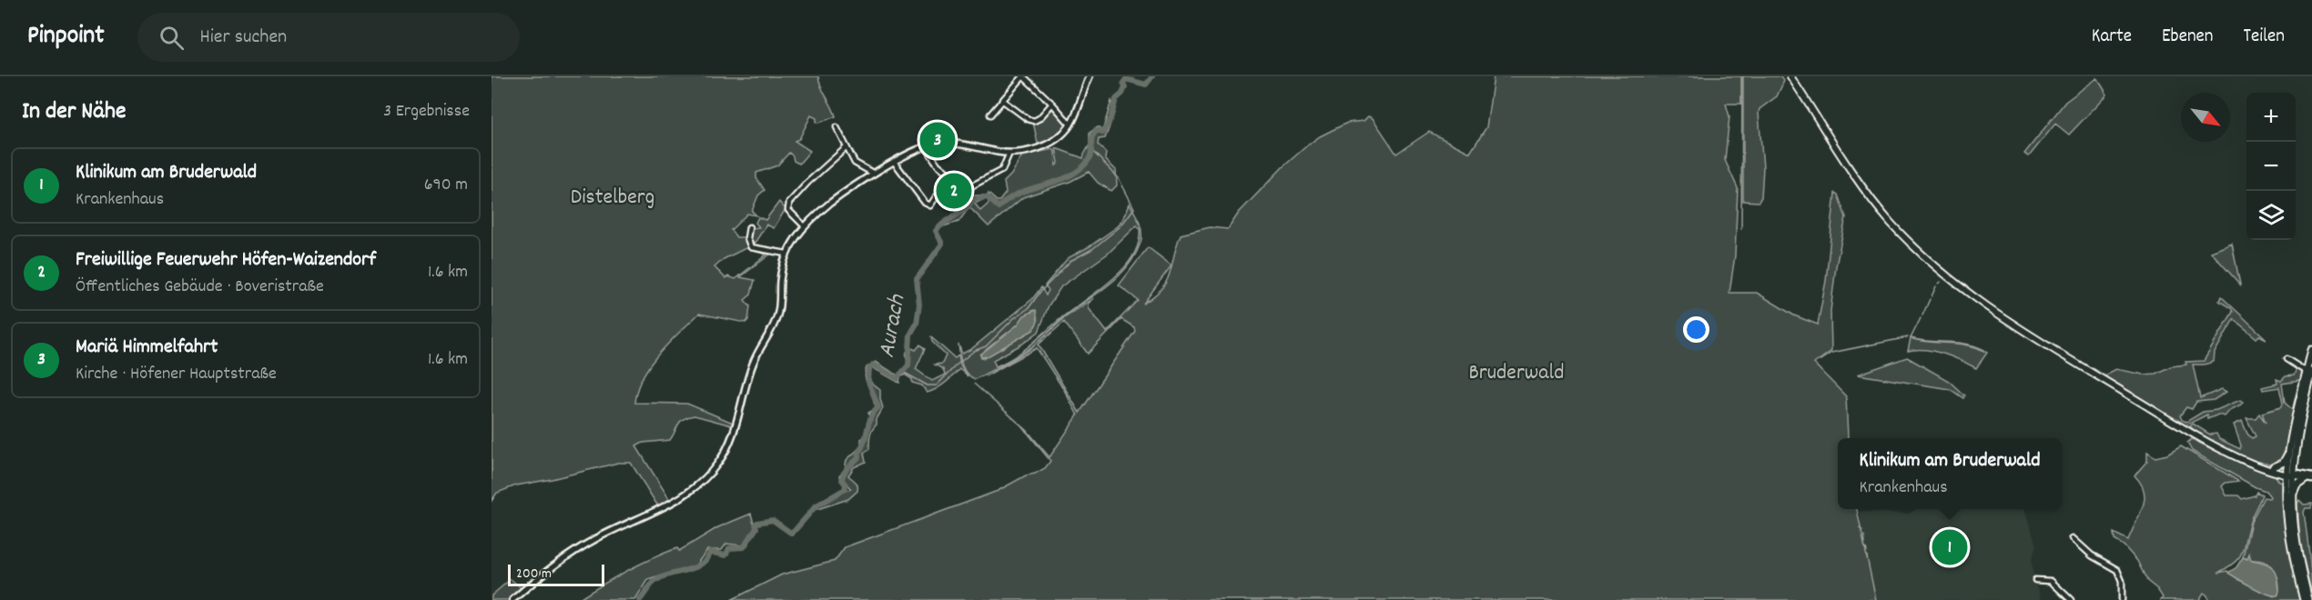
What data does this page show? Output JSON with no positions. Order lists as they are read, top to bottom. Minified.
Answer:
{"water":["Aurach"],"parks":["Distelberg","Bruderwald"],"scale_bar":"200 m","north":"bottom right","page":{"header":"Pinpoint","search":"Hier suchen","nav":["Karte","Ebenen","Teilen"],"heading":["In der Nähe","3 Ergebnisse"],"map_buttons":["+","−"],"pins":["3","2","1"],"list":[{"mark":"1","name":"Klinikum am Bruderwald","note":"Krankenhaus","value":"690 m"},{"mark":"2","name":"Freiwillige Feuerwehr Höfen-Waizendorf","note":"Öffentliches Gebäude · Boveristraße","value":"1.6 km"},{"mark":"3","name":"Mariä Himmelfahrt","note":"Kirche · Höfener Hauptstraße","value":"1.6 km"}],"popup":["Klinikum am Bruderwald","Krankenhaus"],"scale":"200 m"}}
